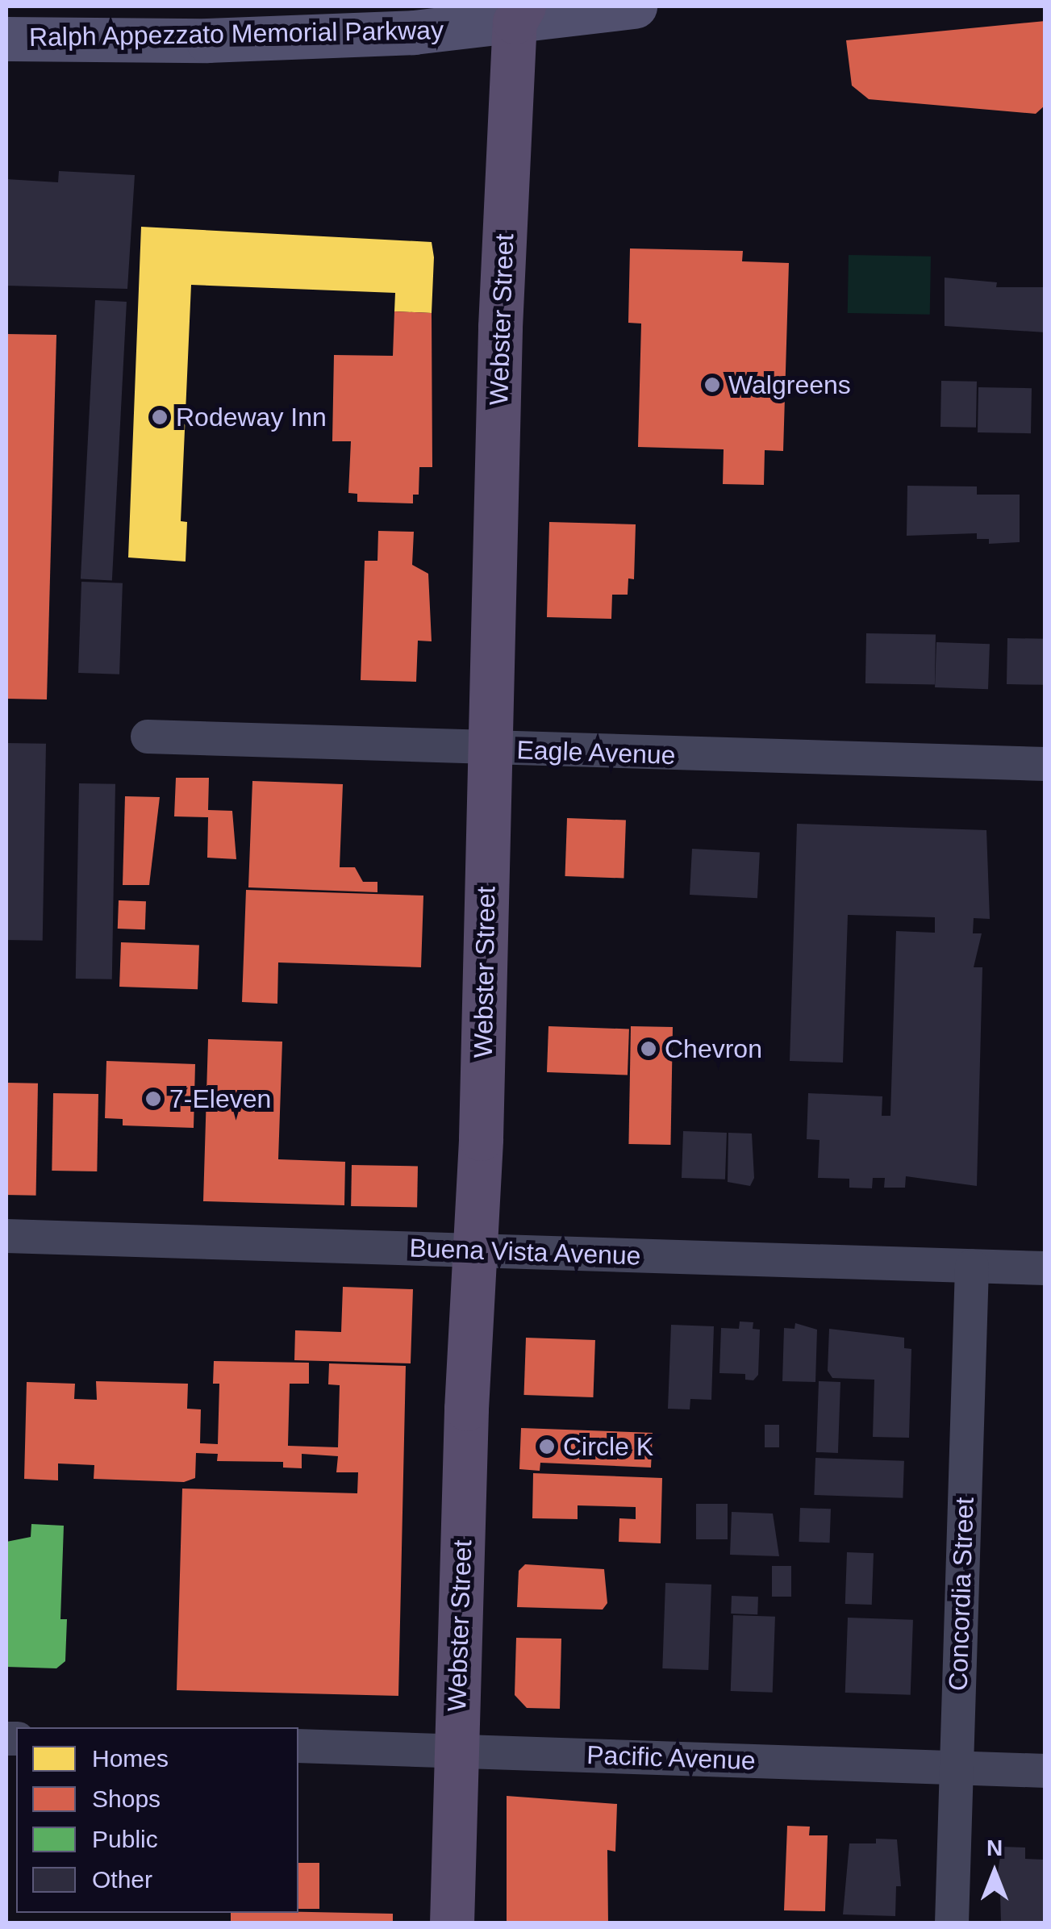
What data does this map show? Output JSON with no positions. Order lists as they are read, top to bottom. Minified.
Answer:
{"streets":{"main road":["Webster Street"],"street":["Ralph Appezzato Memorial Parkway","Eagle Avenue","Buena Vista Avenue","Concordia Street","Pacific Avenue"]},"crossings":[["Ralph Appezzato Memorial Parkway","Webster Street"],["Webster Street","Eagle Avenue"],["Webster Street","Buena Vista Avenue"],["Webster Street","Pacific Avenue"],["Buena Vista Avenue","Concordia Street"],["Concordia Street","Pacific Avenue"]],"places":["Walgreens","Rodeway Inn","Chevron","7-Eleven","Circle K"],"legend":["Homes","Shops","Public","Other"],"north":"top"}
